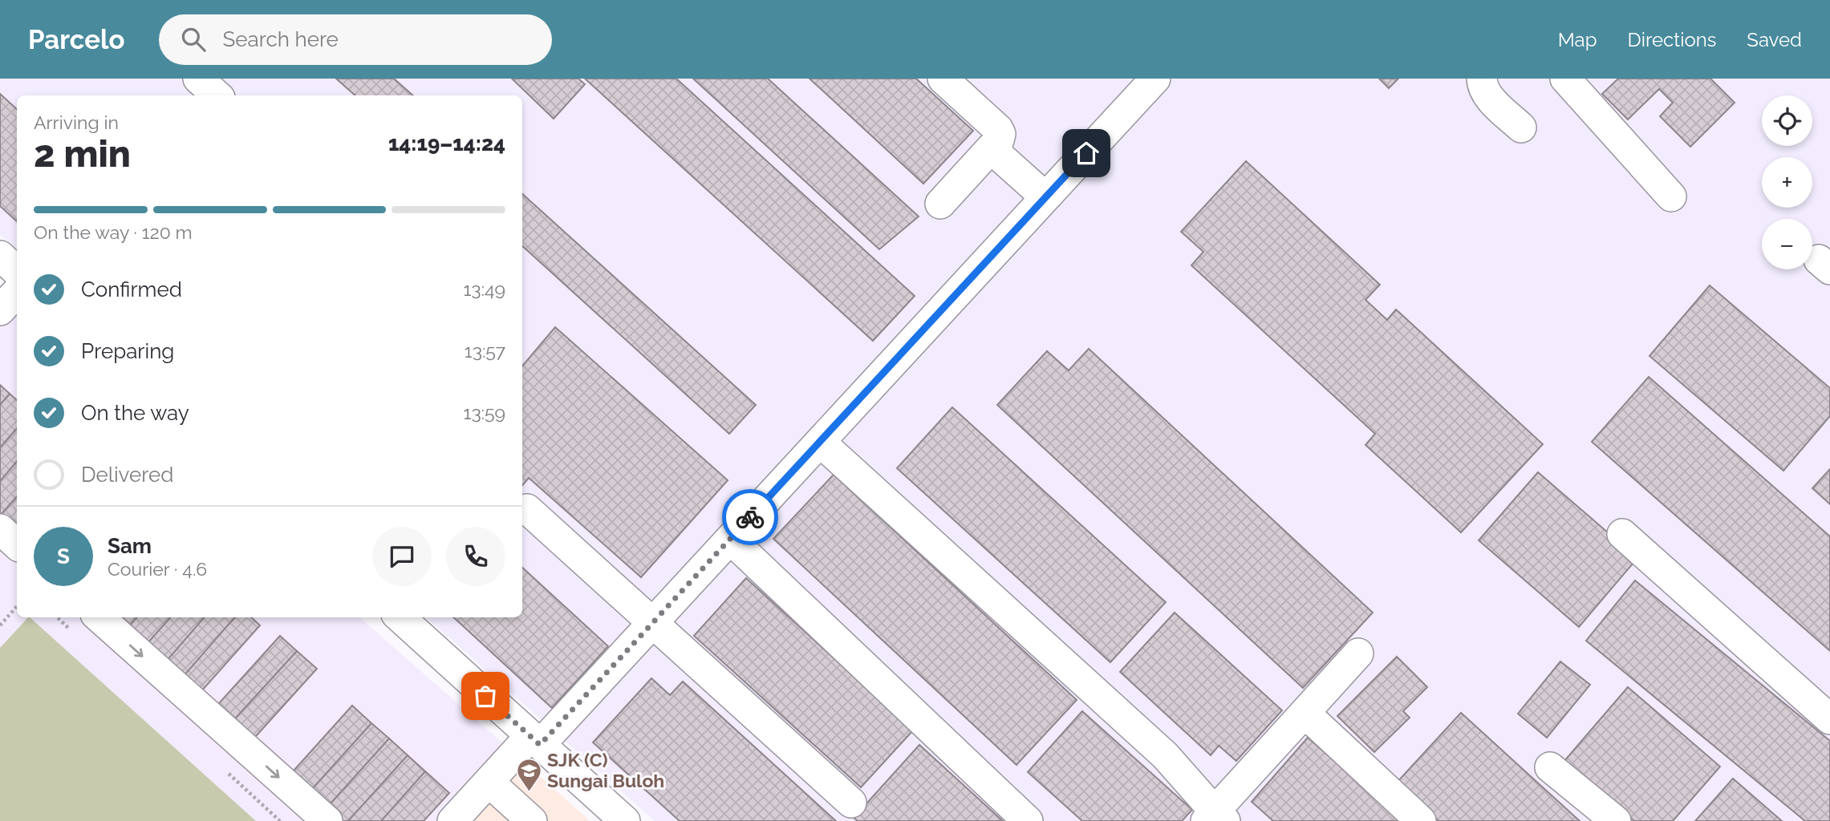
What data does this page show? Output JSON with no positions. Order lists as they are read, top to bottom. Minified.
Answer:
{"places":{"school or university":["SJK (C) Sungai Buloh"]},"page":{"header":"Parcelo","search":"Search here","nav":["Map","Directions","Saved"],"map_buttons":["+","−"],"heading":["2 min","Arriving in","14:19–14:24"],"panel":["Sam","Courier · 4.6"],"bar":"On the way · 120 m","list":[["Confirmed","13:49"],["Preparing","13:57"],["On the way","13:59"],"Delivered"],"round":"S"}}
